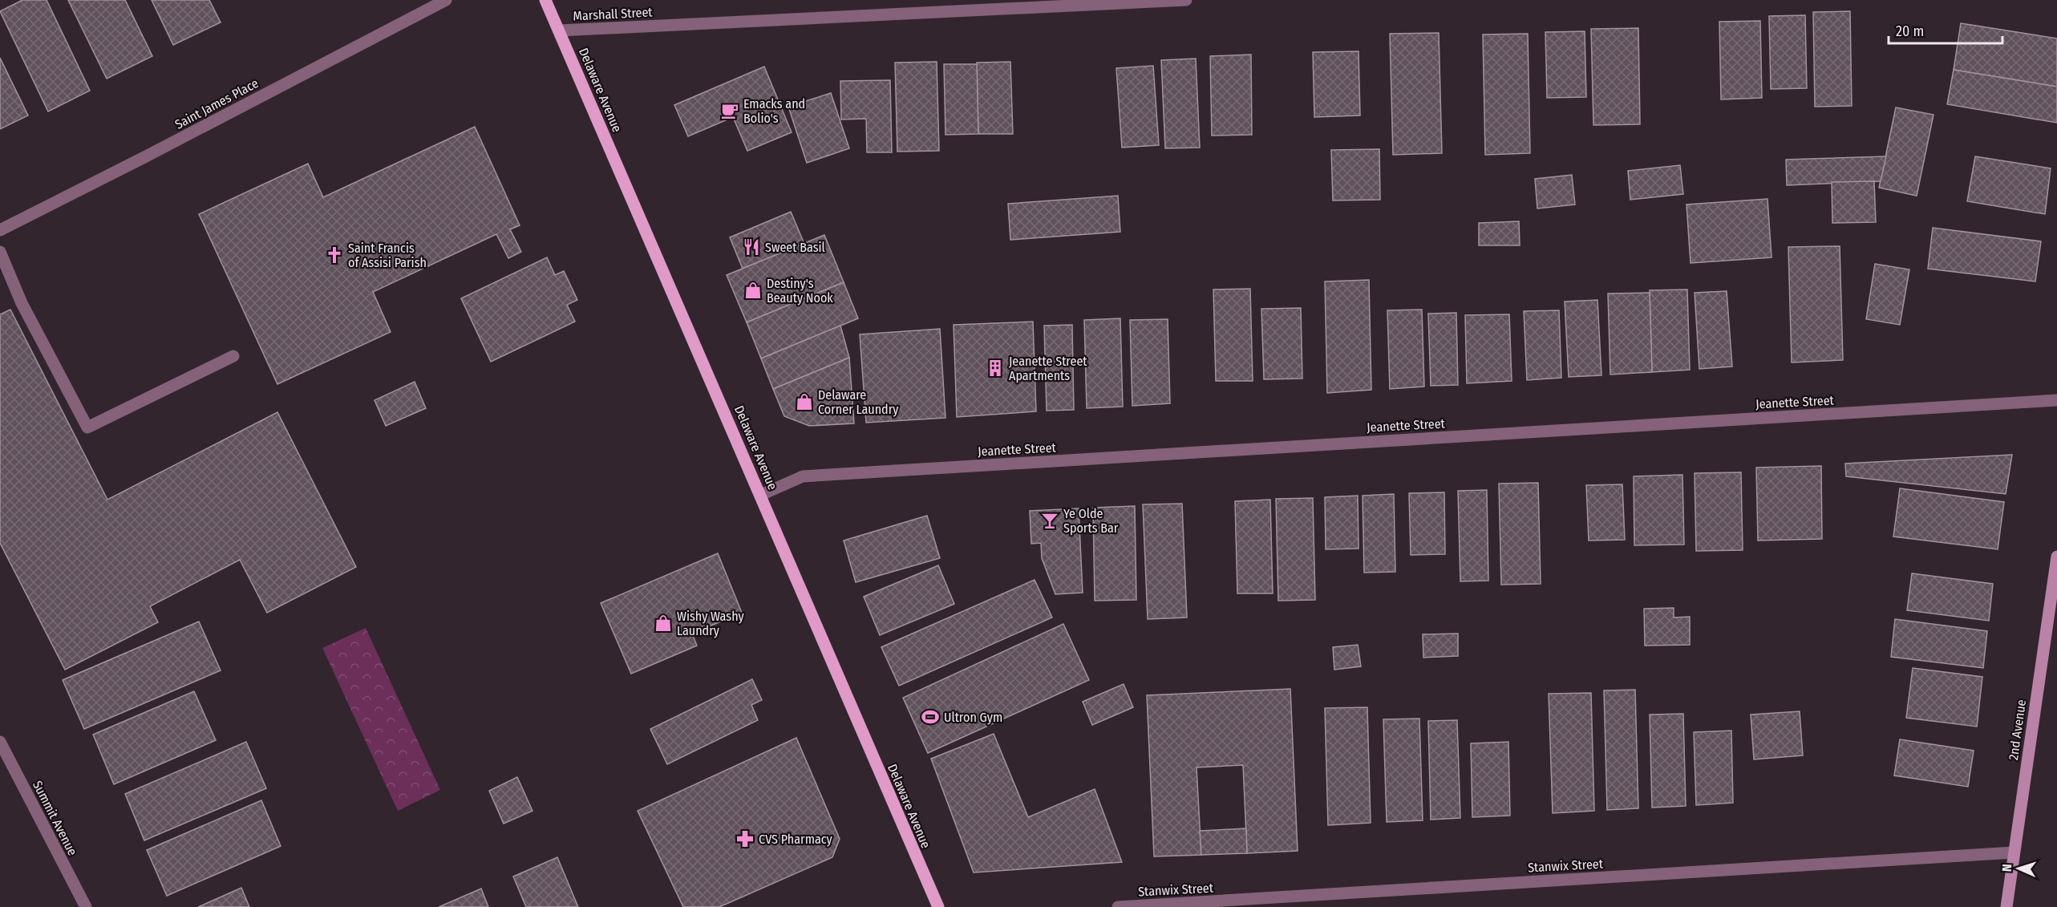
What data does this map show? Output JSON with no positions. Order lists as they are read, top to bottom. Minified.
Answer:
{"streets":{"main road":["Delaware Avenue"],"street":["Marshall Street","Saint James Place","Jeanette Street","2nd Avenue","Summit Avenue","Stanwix Street"]},"crossings":[["Marshall Street","Delaware Avenue"],["Delaware Avenue","Jeanette Street"],["2nd Avenue","Stanwix Street"]],"places":{"cafe":["Emacks and Bolio's"],"restaurant":["Sweet Basil"],"church":["Saint Francis of Assisi Parish"],"shop":["Destiny's Beauty Nook","Delaware Corner Laundry","Wishy Washy Laundry"],"building":["Jeanette Street Apartments"],"bar":["Ye Olde Sports Bar"],"sports":["Ultron Gym"],"pharmacy":["CVS Pharmacy"]},"scale_bar":"20 m","north":"left"}
